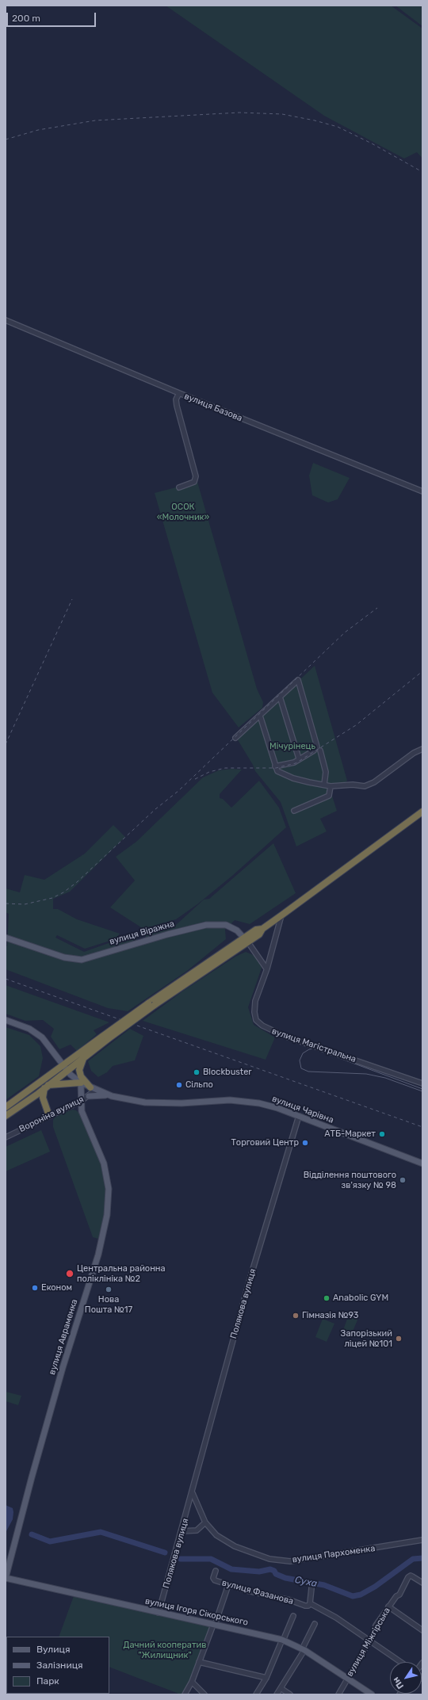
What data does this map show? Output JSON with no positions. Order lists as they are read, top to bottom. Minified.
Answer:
{"streets":{"main road":["вулиця Віражна","вулиця Чарівна","вулиця Авраменка","вулиця Ігоря Сікорського"],"street":["вулиця Базова","вулиця Магістральна","Вороніна вулиця","Полякова вулиця","вулиця Пархоменка","вулиця Фазанова","вулиця Міжгірська"]},"crossings":[["вулиця Віражна","вулиця Магістральна"],["вулиця Чарівна","Вороніна вулиця"],["вулиця Чарівна","Полякова вулиця"],["вулиця Чарівна","вулиця Авраменка"],["Вороніна вулиця","вулиця Авраменка"],["Полякова вулиця","вулиця Пархоменка"],["Полякова вулиця","вулиця Ігоря Сікорського"],["вулиця Авраменка","вулиця Ігоря Сікорського"],["вулиця Фазанова","вулиця Міжгірська"],["вулиця Ігоря Сікорського","вулиця Міжгірська"]],"water":["Суха"],"parks":["ОСОК «Молочник»","Мічурінець","Дачний кооператив \"Жилищник\""],"places":["Blockbuster","Сільпо","АТБ-Маркет","Торговий Центр","Відділення поштового зв'язку № 98","Центральна районна поліклініка №2","Економ","Нова Пошта №17","Anabolic GYM","Гімназія №93","Запорізький ліцей №101"],"legend":["Вулиця","Залізниця","Парк"],"scale_bar":"200 m","north":"bottom left"}
